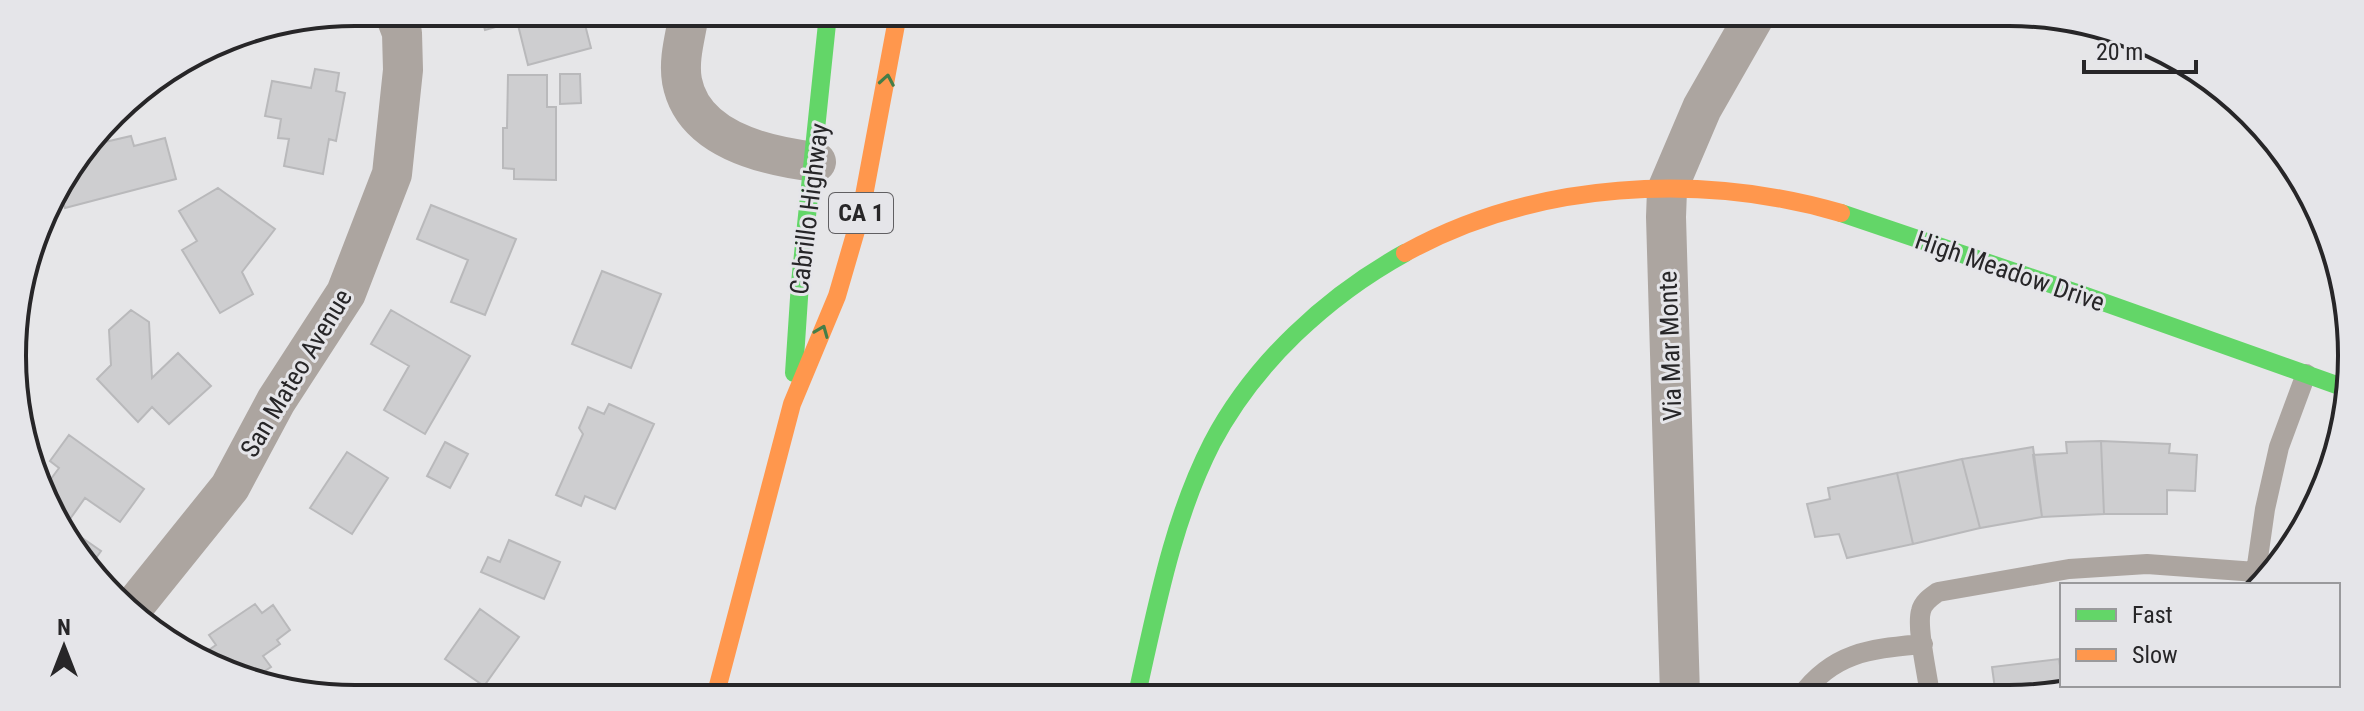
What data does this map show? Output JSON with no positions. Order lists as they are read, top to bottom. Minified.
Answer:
{"streets":{"main road":["Cabrillo Highway","CA 1","High Meadow Drive"],"street":["Via Mar Monte","San Mateo Avenue"]},"crossings":[["High Meadow Drive","Via Mar Monte"]],"legend":["Fast","Slow"],"scale_bar":"20 m","north":"top"}
